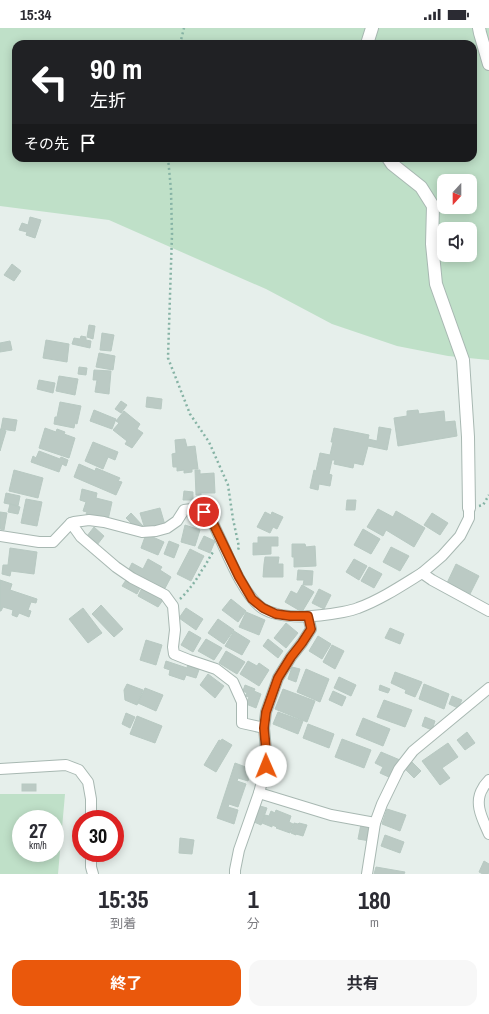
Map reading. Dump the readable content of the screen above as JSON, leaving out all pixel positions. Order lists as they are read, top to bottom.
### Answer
{
  "north": "bottom",
  "page": {
    "status": "15:34",
    "turn": ["90 m", "左折"],
    "then": "その先",
    "speed": "27 km/h",
    "limit": "30",
    "eta": [
      "15:35",
      "到着",
      "1",
      "分",
      "180",
      "m"
    ],
    "buttons": ["終了", "共有"]
  }
}
